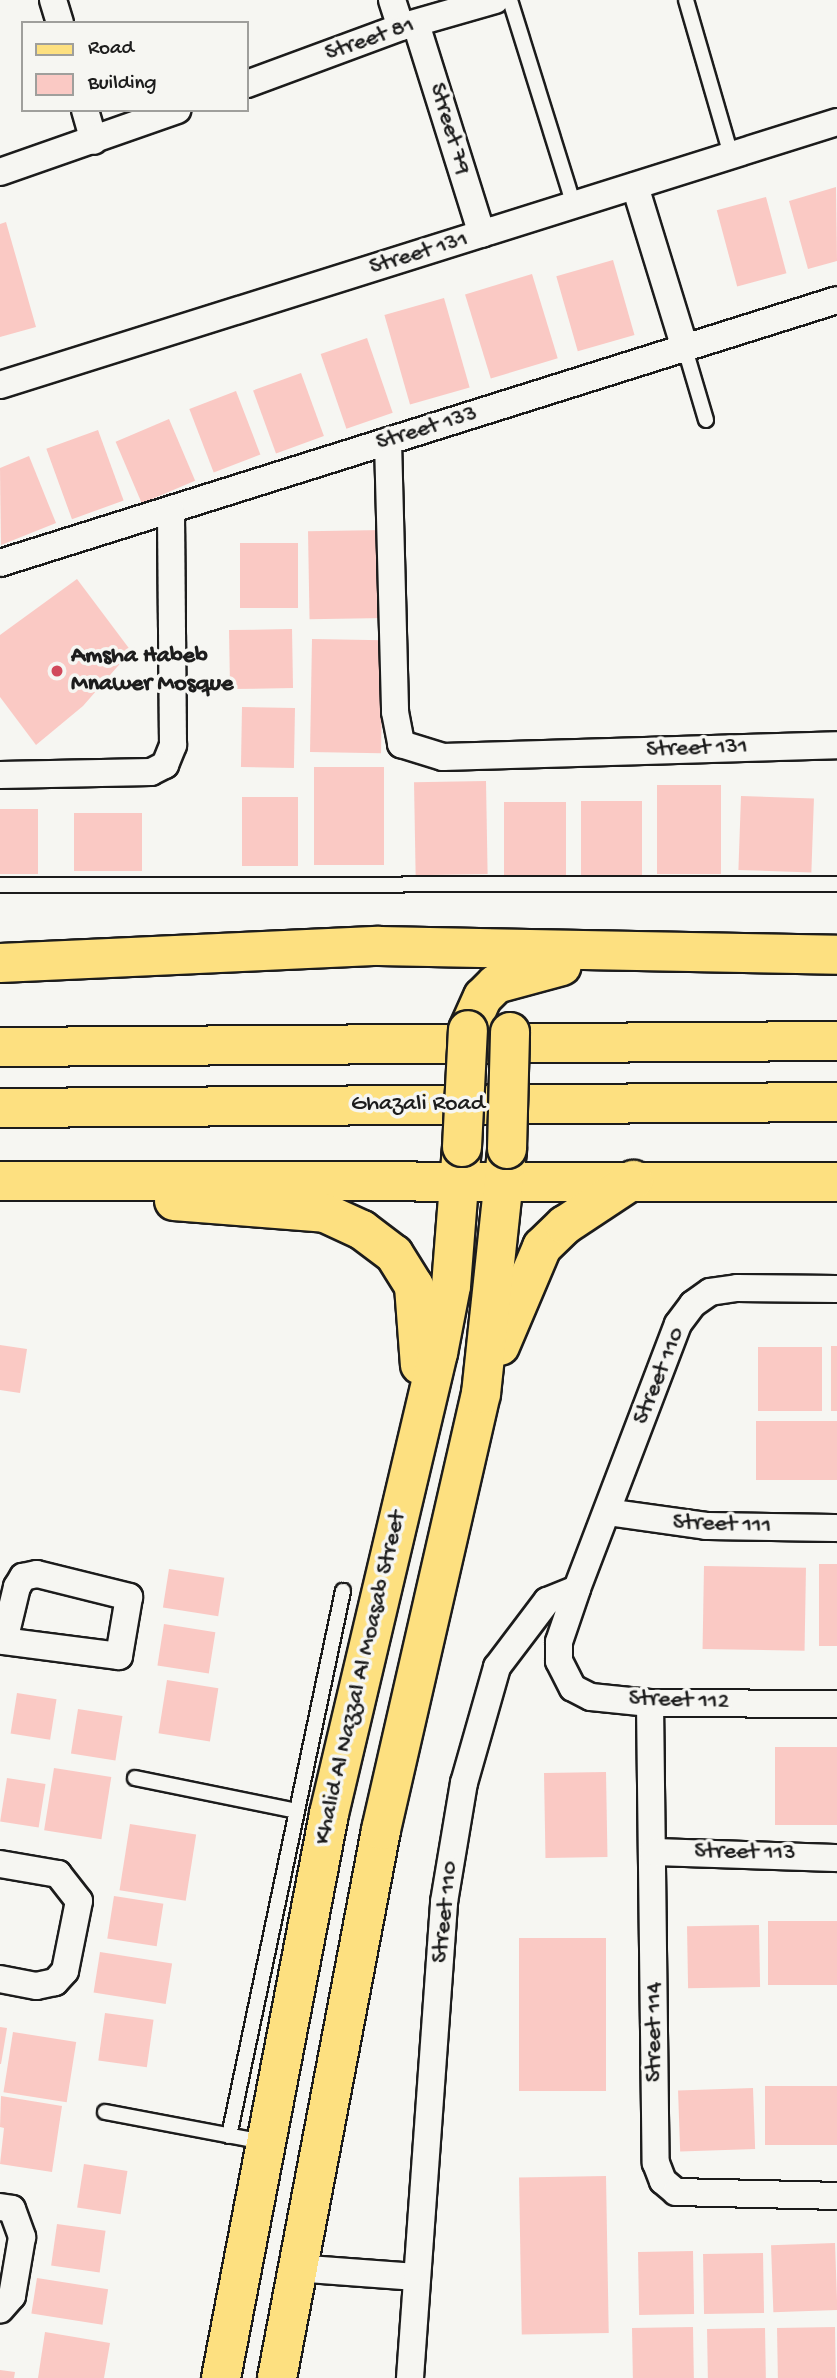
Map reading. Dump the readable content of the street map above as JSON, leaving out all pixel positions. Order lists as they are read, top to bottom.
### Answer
{
  "streets": {
    "main road": ["Ghazali Road", "Khalid Al Nazzal Al Moasab Street"],
    "street": [
      "Street 81",
      "Street 79",
      "Street 131",
      "Street 133",
      "Street 110",
      "Street 111",
      "Street 112",
      "Street 113",
      "Street 114"
    ]
  },
  "crossings": [
    ["Street 81", "Street 79"],
    ["Street 79", "Street 131"],
    ["Street 131", "Street 133"],
    ["Street 110", "Street 111"],
    ["Street 110", "Street 112"],
    ["Street 112", "Street 114"],
    ["Street 113", "Street 114"]
  ],
  "places": ["Amsha Habeb Mnawer Mosque"],
  "legend": ["Road", "Building"]
}
